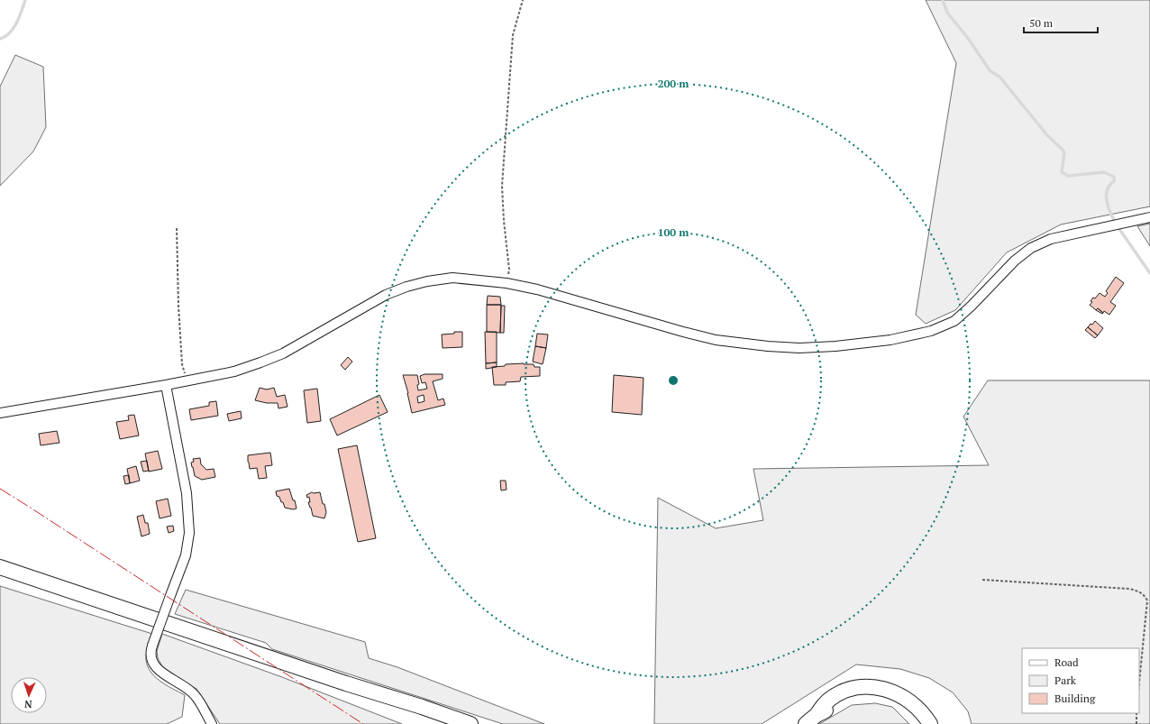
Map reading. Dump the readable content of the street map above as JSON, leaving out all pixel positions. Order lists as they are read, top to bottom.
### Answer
{
  "legend": ["Road", "Park", "Building"],
  "scale_bar": "50 m",
  "north": "bottom",
  "rings": ["200 m", "100 m"]
}
